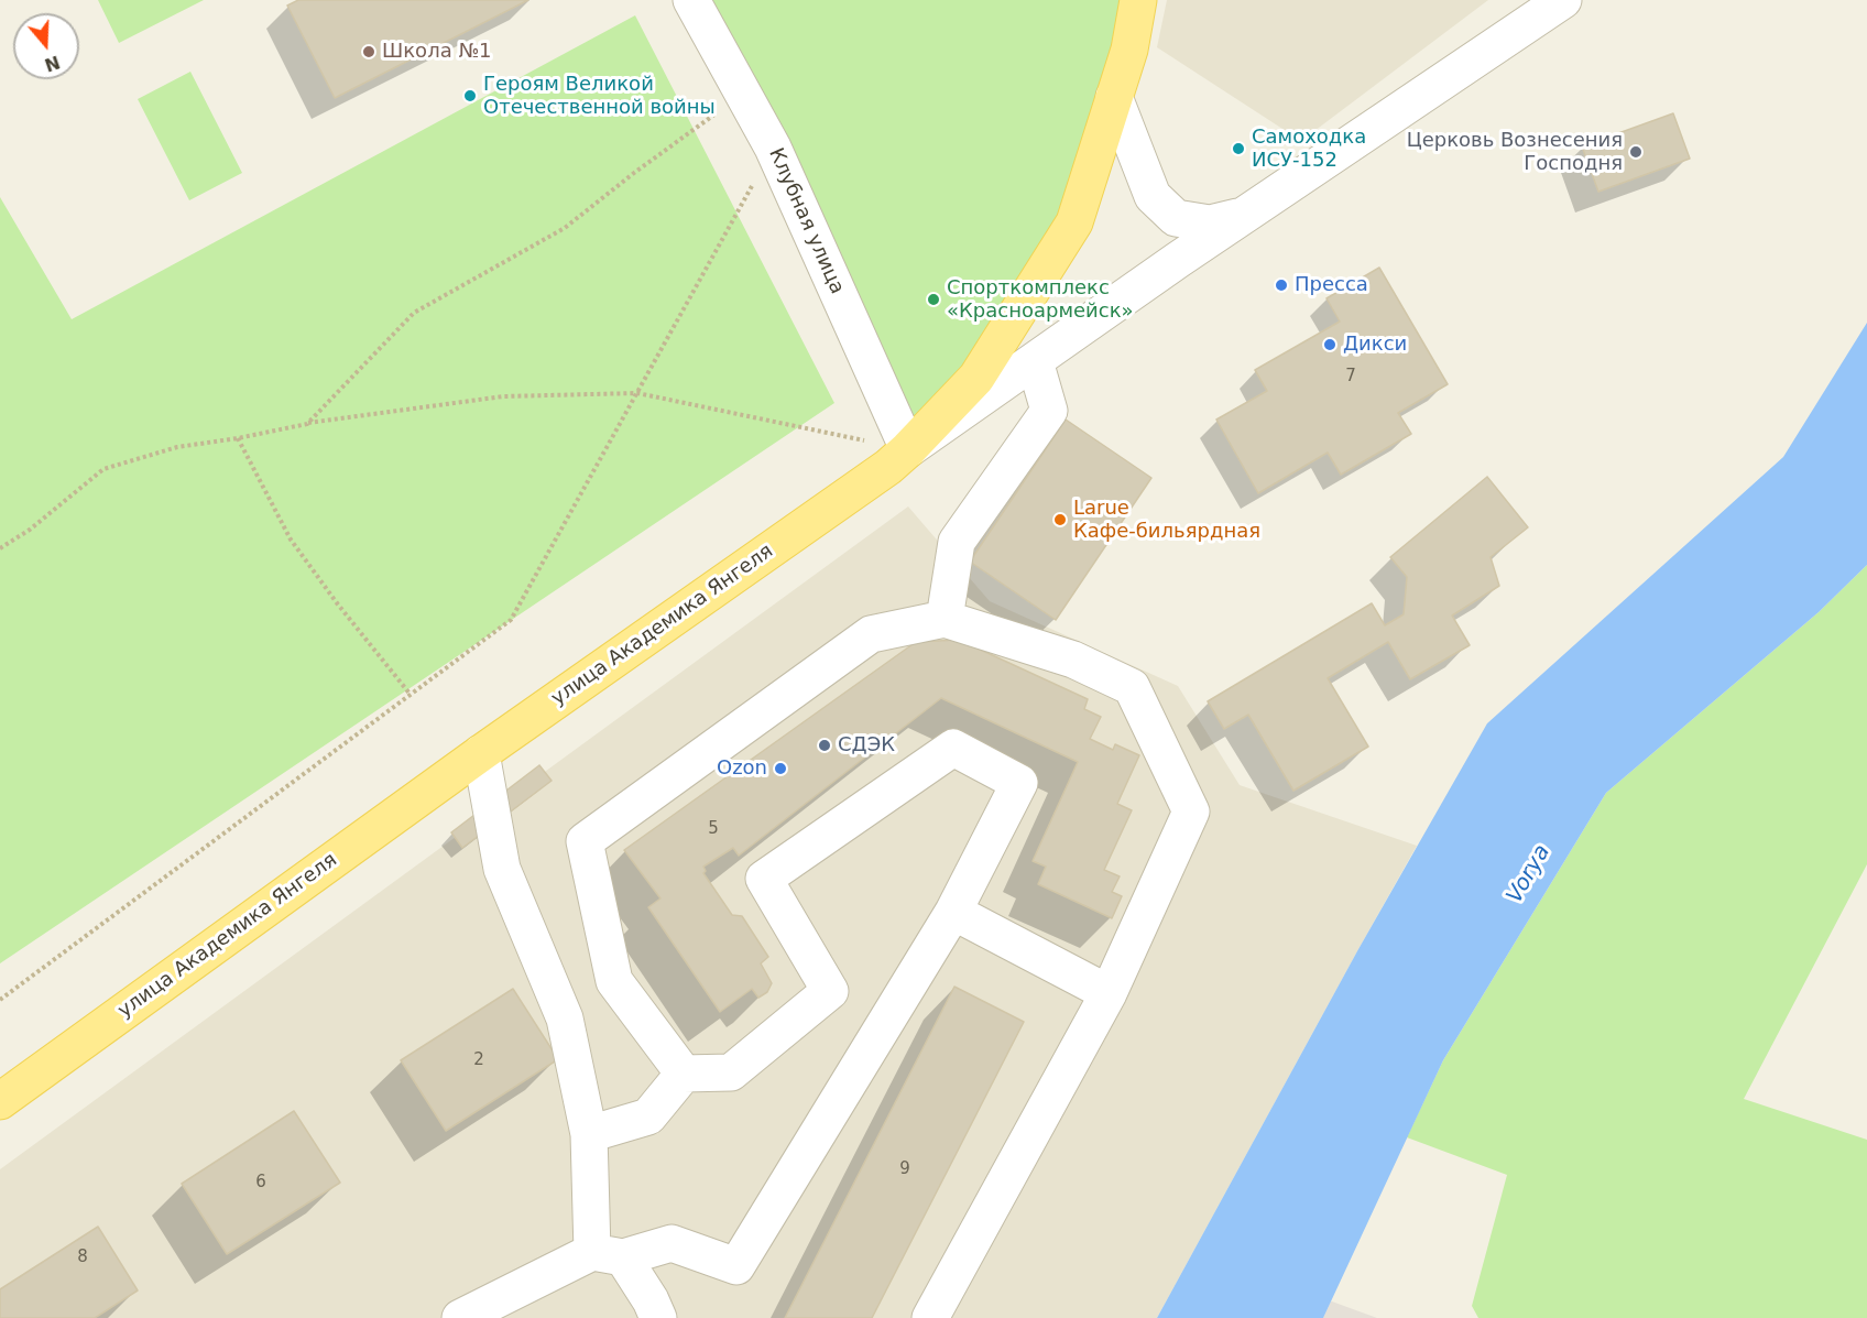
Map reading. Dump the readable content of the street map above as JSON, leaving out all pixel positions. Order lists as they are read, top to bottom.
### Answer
{
  "streets": {
    "main road": ["улица Академика Янгеля"],
    "street": ["Клубная улица"]
  },
  "crossings": [
    ["Клубная улица", "улица Академика Янгеля"]
  ],
  "water": ["Vorya"],
  "places": [
    "Школа №1",
    "Героям Великой Отечественной войны",
    "Самоходка ИСУ-152",
    "Церковь Вознесения Господня",
    "Пресса",
    "Спорткомплекс «Красноармейск»",
    "Дикси",
    "Larue Кафе-бильярдная",
    "СДЭК",
    "Ozon"
  ],
  "house_numbers": [
    "7",
    "5",
    "2",
    "9",
    "6",
    "8"
  ],
  "north": "bottom"
}
